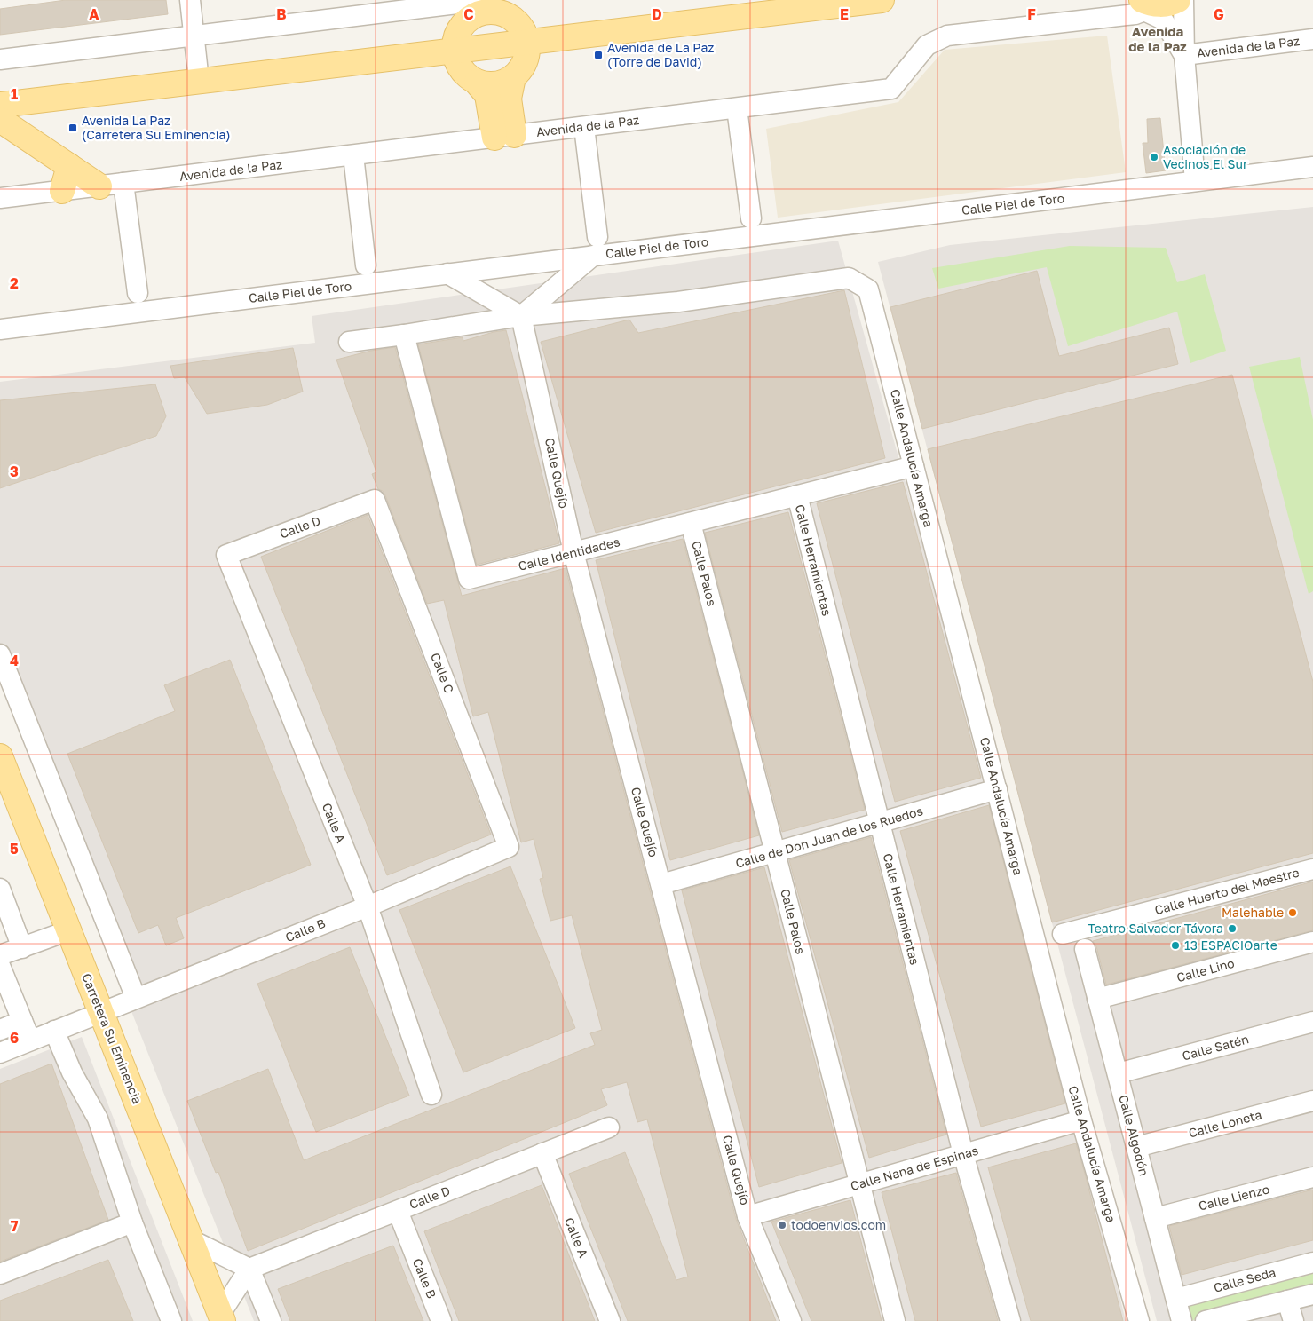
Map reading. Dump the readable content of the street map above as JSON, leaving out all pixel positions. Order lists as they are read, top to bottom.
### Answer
{
  "streets": {
    "main road": ["Carretera Su Eminencia"],
    "street": [
      "Avenida de la Paz",
      "Calle Piel de Toro",
      "Calle Andalucía Amarga",
      "Calle Quejío",
      "Calle D",
      "Calle Identidades",
      "Calle Herramientas",
      "Calle Palos",
      "Calle C",
      "Calle A",
      "Calle de Don Juan de los Ruedos",
      "Calle Huerto del Maestre",
      "Calle B",
      "Calle Lino",
      "Calle Satén",
      "Calle Loneta",
      "Calle Algodón",
      "Calle Nana de Espinas",
      "Calle Lienzo",
      "Calle Seda"
    ]
  },
  "crossings": [
    ["Calle Andalucía Amarga", "Calle Quejío"],
    ["Calle Andalucía Amarga", "Calle Identidades"],
    ["Calle Andalucía Amarga", "Calle de Don Juan de los Ruedos"],
    ["Calle Andalucía Amarga", "Calle Nana de Espinas"],
    ["Calle Quejío", "Calle Identidades"],
    ["Calle Quejío", "Calle de Don Juan de los Ruedos"],
    ["Calle Quejío", "Calle Nana de Espinas"],
    ["Calle D", "Calle C"],
    ["Calle D", "Calle A"],
    ["Calle D", "Calle B"],
    ["Calle Identidades", "Calle Herramientas"],
    ["Calle Identidades", "Calle Palos"],
    ["Calle Herramientas", "Calle de Don Juan de los Ruedos"],
    ["Calle Herramientas", "Calle Nana de Espinas"],
    ["Calle Palos", "Calle de Don Juan de los Ruedos"],
    ["Calle Palos", "Calle Nana de Espinas"],
    ["Calle C", "Calle B"],
    ["Calle A", "Calle B"],
    ["Calle B", "Carretera Su Eminencia"],
    ["Calle Lino", "Calle Algodón"],
    ["Calle Satén", "Calle Algodón"],
    ["Calle Loneta", "Calle Algodón"],
    ["Calle Algodón", "Calle Lienzo"],
    ["Calle Algodón", "Calle Seda"]
  ],
  "districts": ["Avenida de la Paz"],
  "places": {
    "transit": ["Avenida de La Paz (Torre de David)", "Avenida La Paz (Carretera Su Eminencia)"],
    "other": [
      "Asociación de Vecinos El Sur",
      "Malehable",
      "Teatro Salvador Távora",
      "13 ESPACIOarte",
      "todoenvios.com"
    ]
  },
  "grid": {
    "columns": [
      "A",
      "B",
      "C",
      "D",
      "E",
      "F",
      "G"
    ],
    "rows": [
      "1",
      "2",
      "3",
      "4",
      "5",
      "6",
      "7"
    ]
  }
}
